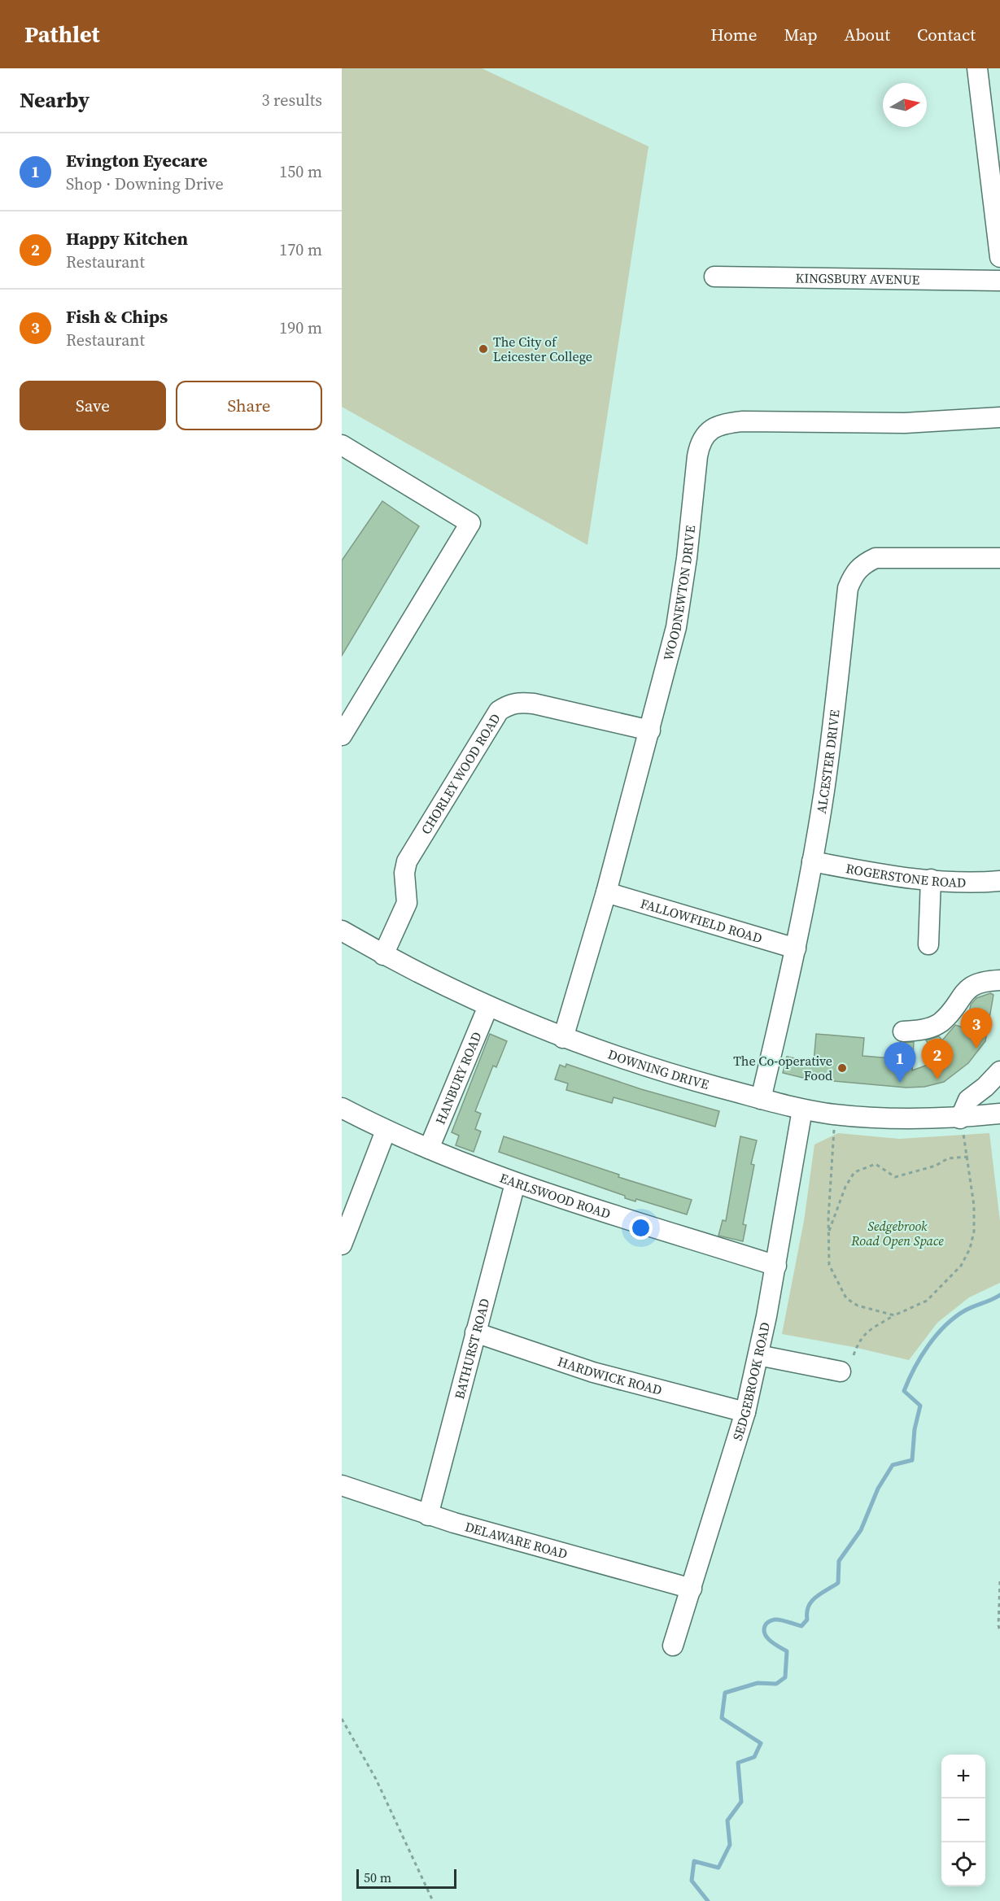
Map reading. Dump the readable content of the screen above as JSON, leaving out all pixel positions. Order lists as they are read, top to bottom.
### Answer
{
  "streets": {
    "street": [
      "KINGSBURY AVENUE",
      "WOODNEWTON DRIVE",
      "ALCESTER DRIVE",
      "CHORLEY WOOD ROAD",
      "ROGERSTONE ROAD",
      "FALLOWFIELD ROAD",
      "DOWNING DRIVE",
      "HANBURY ROAD",
      "EARLSWOOD ROAD",
      "BATHURST ROAD",
      "HARDWICK ROAD",
      "SEDGEBROOK ROAD",
      "DELAWARE ROAD"
    ]
  },
  "crossings": [
    ["WOODNEWTON DRIVE", "CHORLEY WOOD ROAD"],
    ["WOODNEWTON DRIVE", "FALLOWFIELD ROAD"],
    ["WOODNEWTON DRIVE", "DOWNING DRIVE"],
    ["ALCESTER DRIVE", "ROGERSTONE ROAD"],
    ["ALCESTER DRIVE", "FALLOWFIELD ROAD"],
    ["ALCESTER DRIVE", "DOWNING DRIVE"],
    ["CHORLEY WOOD ROAD", "DOWNING DRIVE"],
    ["DOWNING DRIVE", "HANBURY ROAD"],
    ["DOWNING DRIVE", "SEDGEBROOK ROAD"],
    ["HANBURY ROAD", "EARLSWOOD ROAD"],
    ["EARLSWOOD ROAD", "BATHURST ROAD"],
    ["EARLSWOOD ROAD", "SEDGEBROOK ROAD"],
    ["BATHURST ROAD", "HARDWICK ROAD"],
    ["BATHURST ROAD", "DELAWARE ROAD"],
    ["HARDWICK ROAD", "SEDGEBROOK ROAD"],
    ["SEDGEBROOK ROAD", "DELAWARE ROAD"]
  ],
  "parks": ["Sedgebrook Road Open Space"],
  "places": ["The City of Leicester College", "The Co-operative Food"],
  "scale_bar": "50 m",
  "north": "right",
  "page": {
    "header": "Pathlet",
    "nav": [
      "Home",
      "Map",
      "About",
      "Contact"
    ],
    "heading": ["Nearby", "3 results"],
    "list": [
      {
        "mark": "1",
        "name": "Evington Eyecare",
        "note": "Shop · Downing Drive",
        "value": "150 m"
      },
      {
        "mark": "2",
        "name": "Happy Kitchen",
        "note": "Restaurant",
        "value": "170 m"
      },
      {
        "mark": "3",
        "name": "Fish & Chips",
        "note": "Restaurant",
        "value": "190 m"
      }
    ],
    "buttons": ["Save", "Share"],
    "pins": ["3", "2", "1"],
    "map_buttons": ["+", "−"],
    "scale": "50 m"
  }
}
